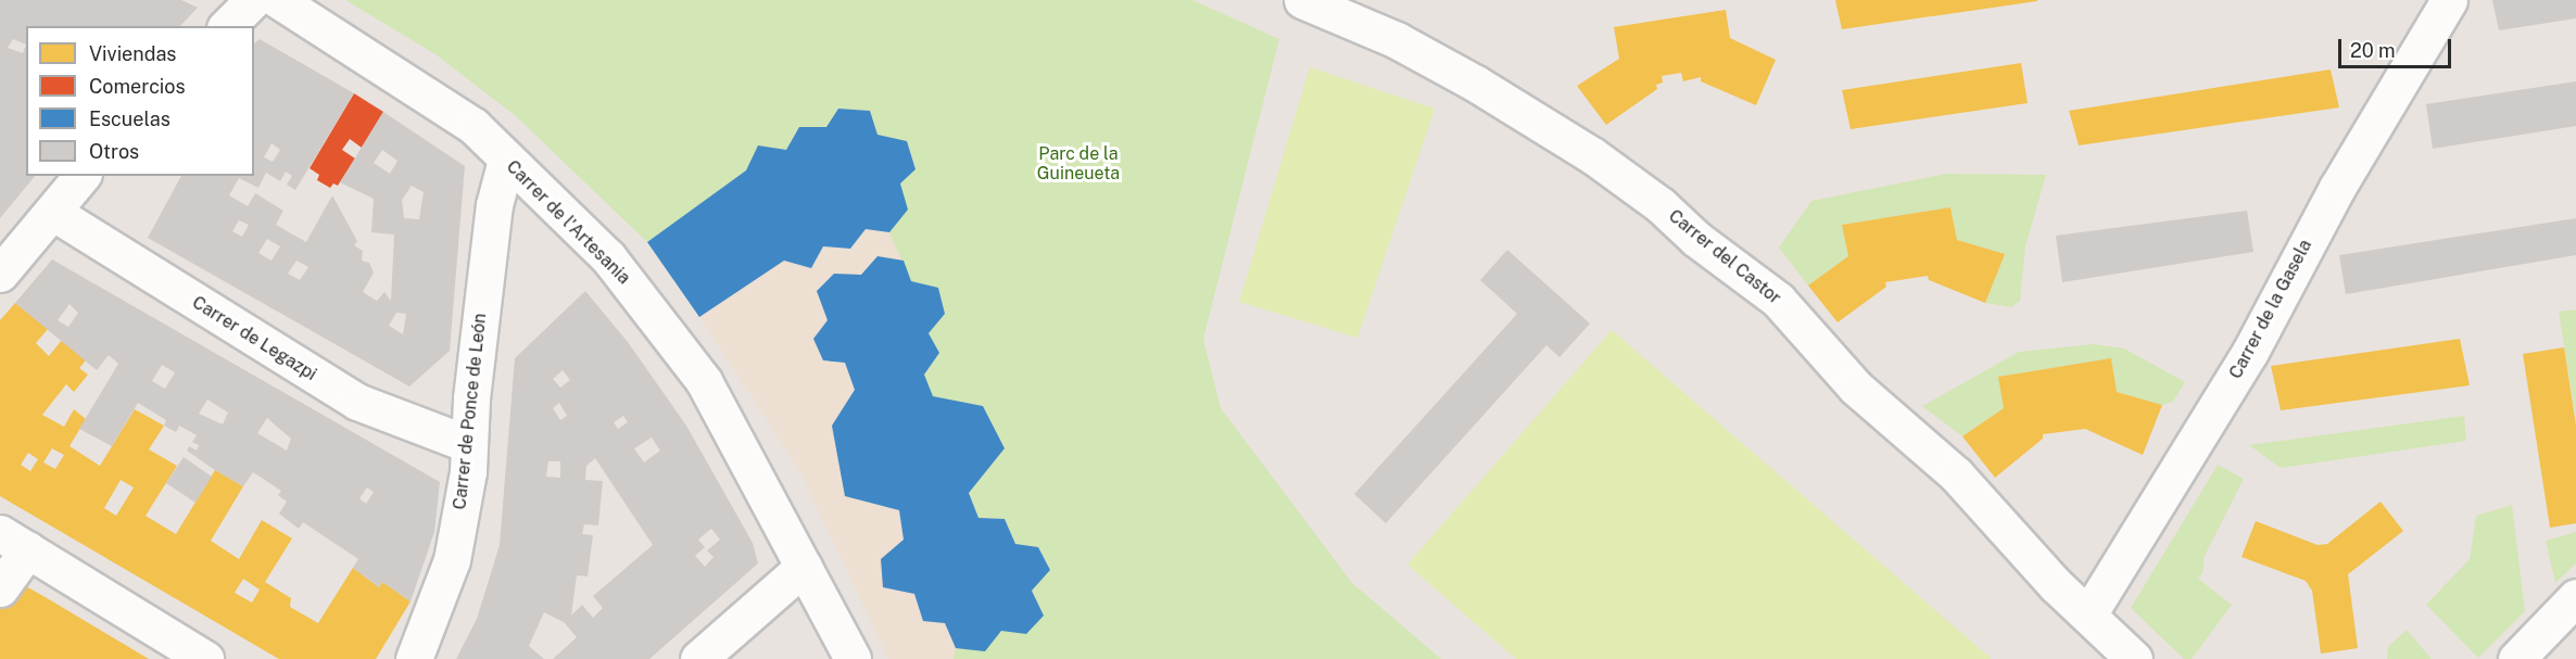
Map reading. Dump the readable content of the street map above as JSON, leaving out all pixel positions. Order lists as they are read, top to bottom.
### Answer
{
  "streets": {
    "street": [
      "Carrer de l'Artesania",
      "Carrer del Castor",
      "Carrer de la Gasela",
      "Carrer de Legazpi",
      "Carrer de Ponce de León"
    ]
  },
  "crossings": [
    ["Carrer de l'Artesania", "Carrer de Ponce de León"],
    ["Carrer del Castor", "Carrer de la Gasela"],
    ["Carrer de Legazpi", "Carrer de Ponce de León"]
  ],
  "parks": ["Parc de la Guineueta"],
  "legend": [
    "Viviendas",
    "Comercios",
    "Escuelas",
    "Otros"
  ],
  "scale_bar": "20 m"
}
